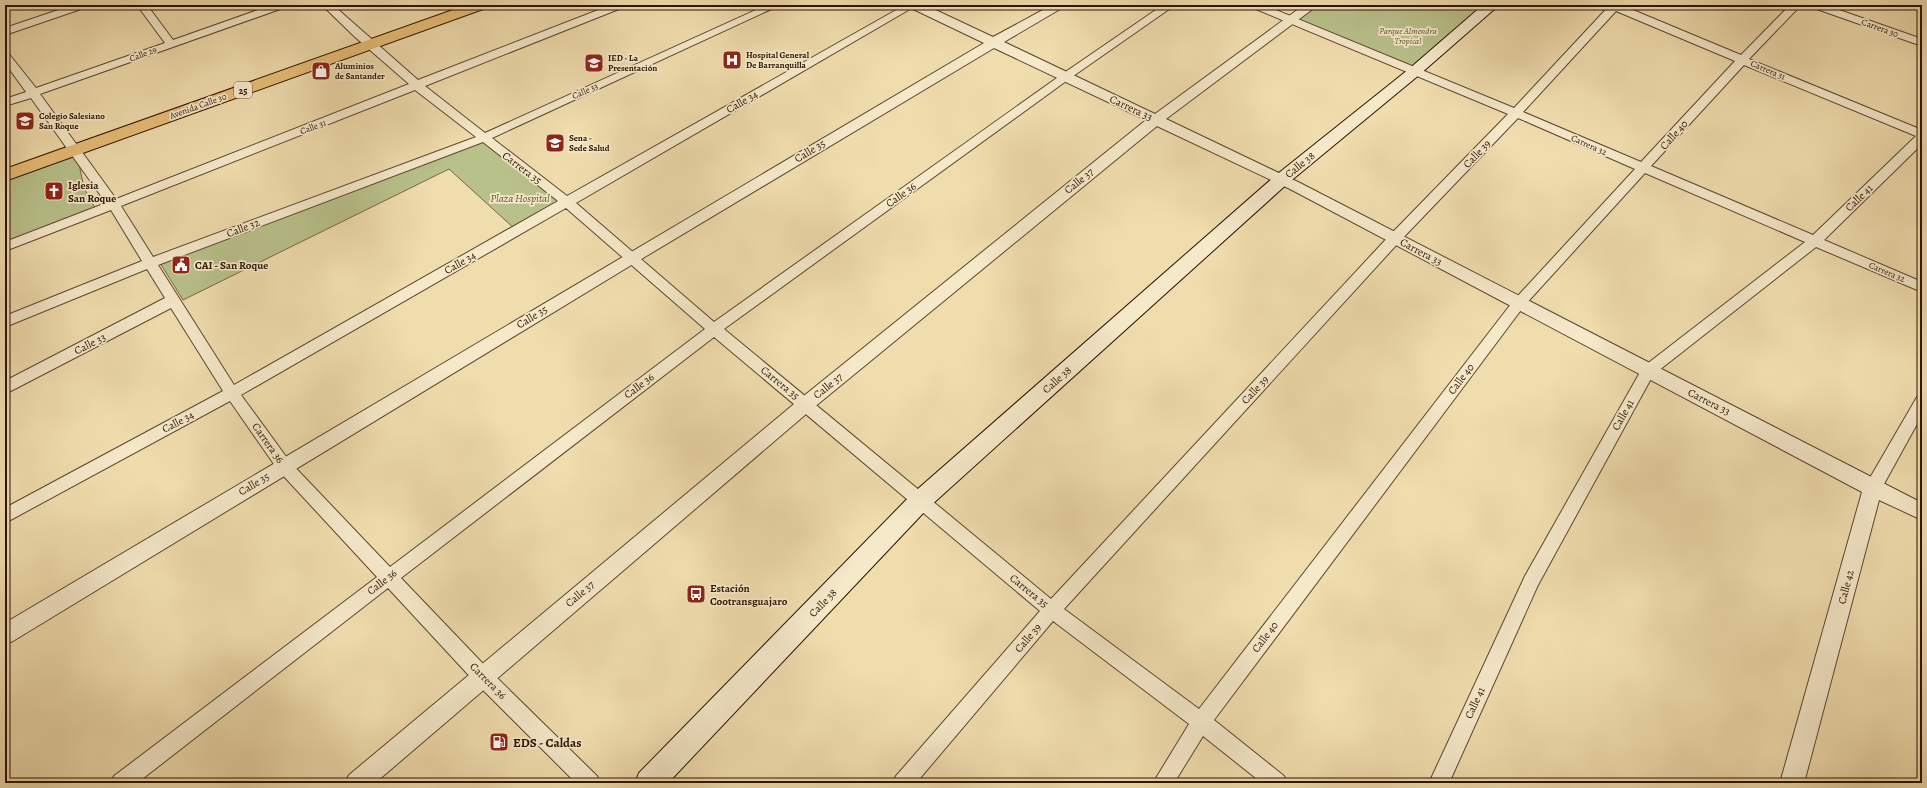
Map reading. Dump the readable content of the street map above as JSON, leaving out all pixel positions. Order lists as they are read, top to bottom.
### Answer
{
  "streets": {
    "highway": ["25", "Avenida Calle 30"],
    "main road": ["Calle 38"],
    "street": [
      "Carrera 30",
      "Calle 29",
      "Carrera 31",
      "Calle 33",
      "Calle 34",
      "Carrera 33",
      "Calle 31",
      "Calle 40",
      "Carrera 32",
      "Calle 35",
      "Calle 39",
      "Carrera 35",
      "Calle 37",
      "Calle 36",
      "Calle 41",
      "Calle 32",
      "Carrera 36",
      "Calle 42"
    ]
  },
  "crossings": [
    ["Calle 29", "Carrera 36"],
    ["Carrera 31", "Calle 40"],
    ["Carrera 31", "Calle 39"],
    ["Carrera 31", "Calle 41"],
    ["Calle 33", "Carrera 35"],
    ["Calle 33", "Calle 32"],
    ["Calle 33", "Carrera 36"],
    ["Calle 34", "Carrera 33"],
    ["Calle 34", "Carrera 35"],
    ["Calle 34", "Carrera 36"],
    ["Avenida Calle 30", "Carrera 35"],
    ["Avenida Calle 30", "Carrera 36"],
    ["Carrera 33", "Calle 40"],
    ["Carrera 33", "Calle 35"],
    ["Carrera 33", "Calle 39"],
    ["Carrera 33", "Calle 38"],
    ["Carrera 33", "Calle 37"],
    ["Carrera 33", "Calle 36"],
    ["Carrera 33", "Calle 41"],
    ["Carrera 33", "Calle 42"],
    ["Calle 31", "Carrera 35"],
    ["Calle 31", "Carrera 36"],
    ["Calle 40", "Carrera 32"],
    ["Calle 40", "Carrera 35"],
    ["Carrera 32", "Calle 39"],
    ["Carrera 32", "Calle 38"],
    ["Carrera 32", "Calle 37"],
    ["Carrera 32", "Calle 41"],
    ["Calle 35", "Carrera 35"],
    ["Calle 35", "Carrera 36"],
    ["Calle 39", "Carrera 35"],
    ["Calle 38", "Carrera 35"],
    ["Carrera 35", "Calle 37"],
    ["Carrera 35", "Calle 36"],
    ["Carrera 35", "Calle 32"],
    ["Calle 37", "Carrera 36"],
    ["Calle 36", "Carrera 36"],
    ["Calle 32", "Carrera 36"]
  ],
  "parks": ["Parque Almendra Tropical", "Plaza Hospital"],
  "places": {
    "hospital": ["Hospital General De Barranquilla"],
    "school or university": ["IED - La Presentación", "Colegio Salesiano San Roque", "Sena - Sede Salud"],
    "shop": ["Aluminios de Santander"],
    "church": ["Iglesia San Roque"],
    "public building": ["CAI - San Roque"],
    "bus stop": ["Estación Cootransguajaro"],
    "fuel station": ["EDS - Caldas"]
  }
}
